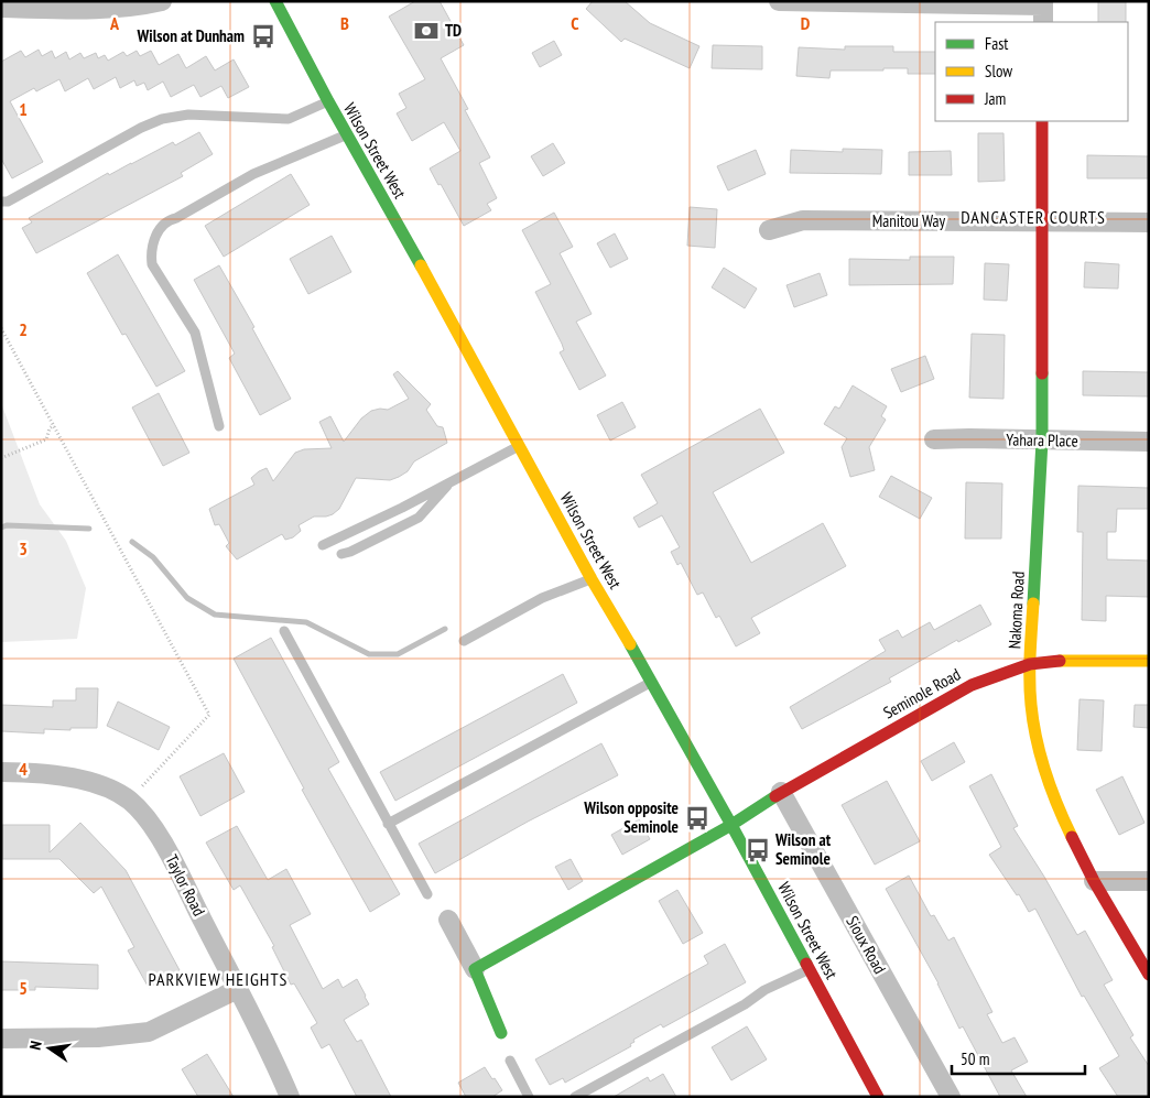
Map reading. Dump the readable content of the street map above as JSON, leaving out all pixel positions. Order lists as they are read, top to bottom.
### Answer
{
  "streets": {
    "street": [
      "Wilson Street West",
      "Manitou Way",
      "Yahara Place",
      "Nakoma Road",
      "Seminole Road",
      "Taylor Road",
      "Sioux Road"
    ]
  },
  "crossings": [
    ["Wilson Street West", "Seminole Road"],
    ["Manitou Way", "Nakoma Road"],
    ["Yahara Place", "Nakoma Road"],
    ["Nakoma Road", "Seminole Road"],
    ["Seminole Road", "Sioux Road"]
  ],
  "districts": ["DANCASTER COURTS", "PARKVIEW HEIGHTS"],
  "places": {
    "bank": ["TD"],
    "bus stop": ["Wilson at Dunham", "Wilson opposite Seminole", "Wilson at Seminole"]
  },
  "legend": ["Fast", "Slow", "Jam"],
  "scale_bar": "50 m",
  "north": "left",
  "grid": {
    "columns": [
      "A",
      "B",
      "C",
      "D"
    ],
    "rows": [
      "1",
      "2",
      "3",
      "4",
      "5"
    ]
  }
}
